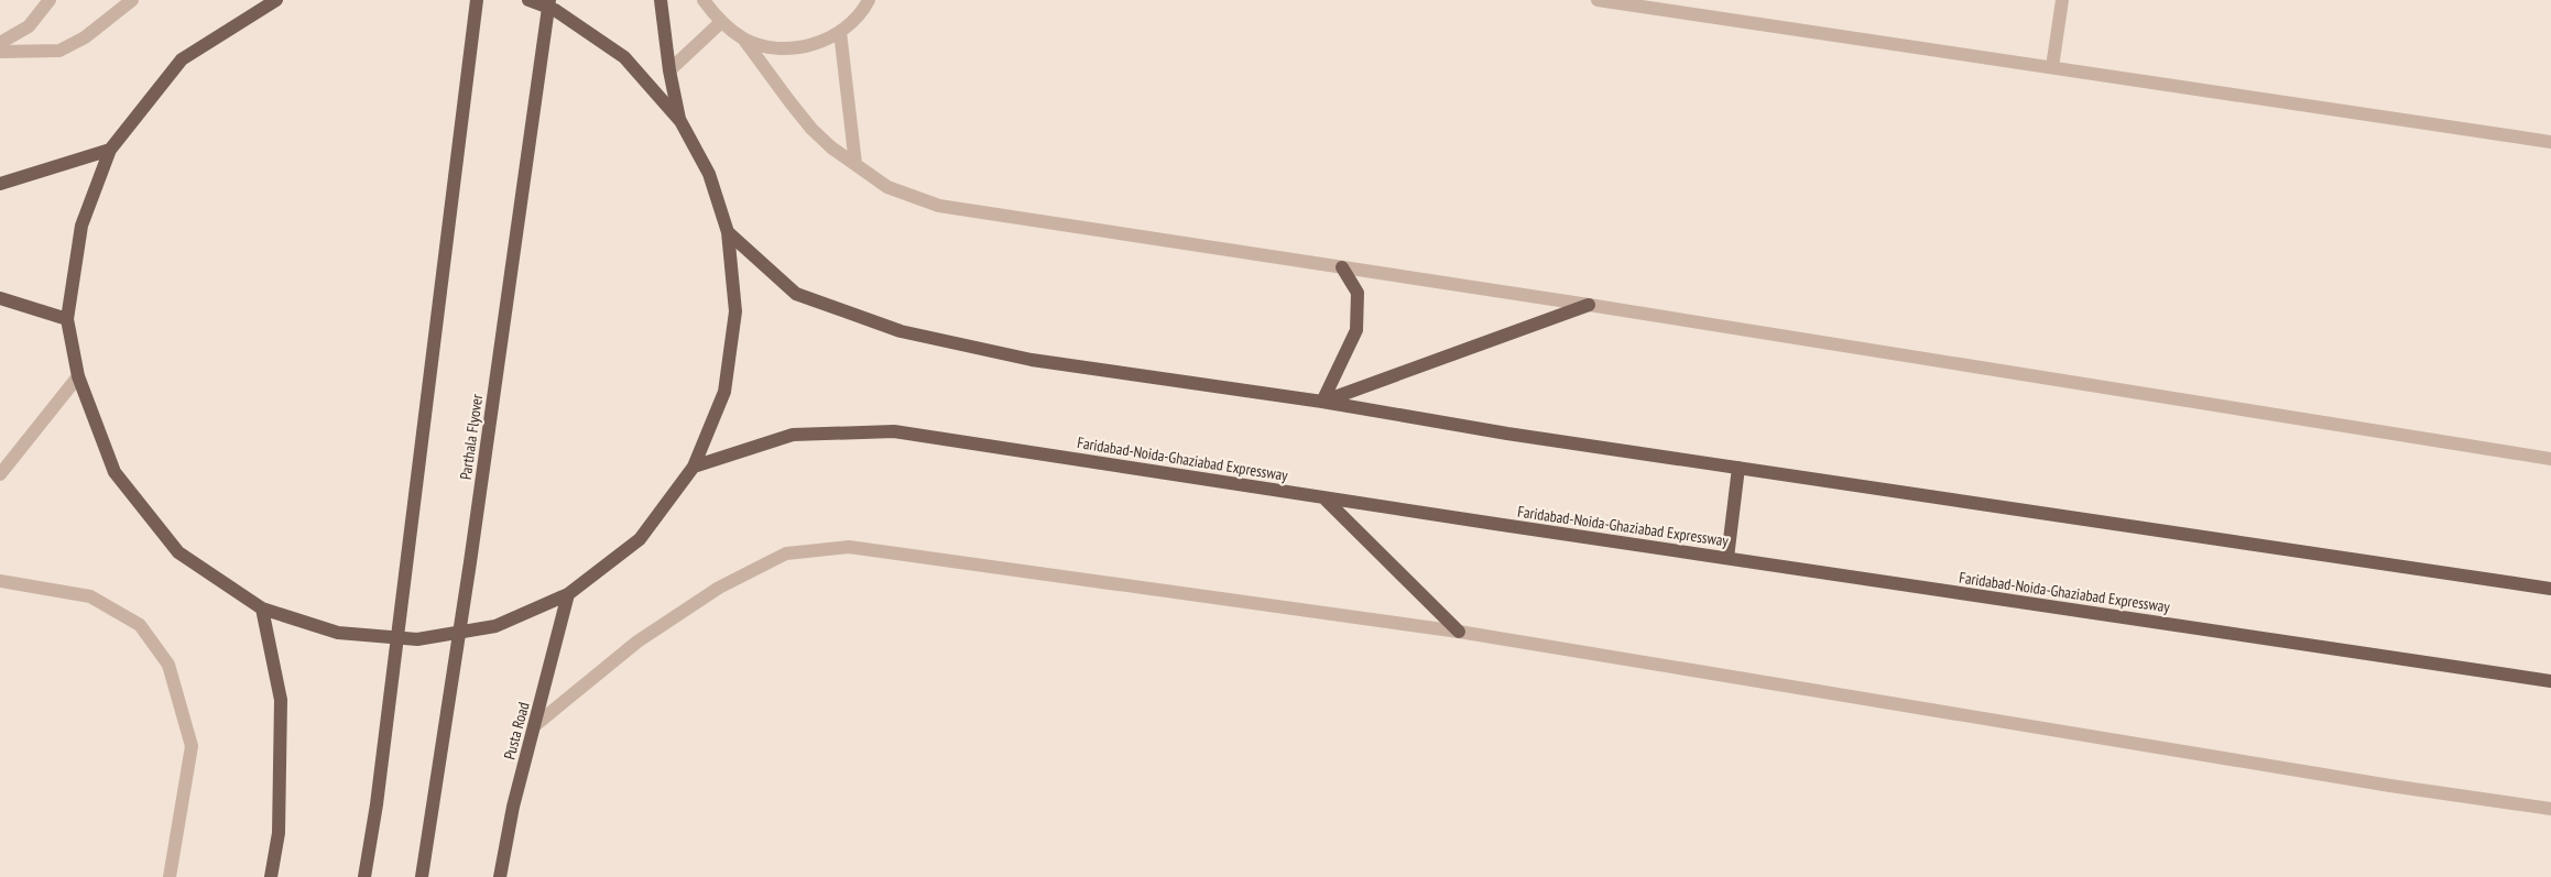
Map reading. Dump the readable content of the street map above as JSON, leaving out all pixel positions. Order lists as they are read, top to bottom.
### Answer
{
  "streets": {
    "main road": ["Parthala Flyover", "Faridabad-Noida-Ghaziabad Expressway", "Pusta Road"]
  }
}
